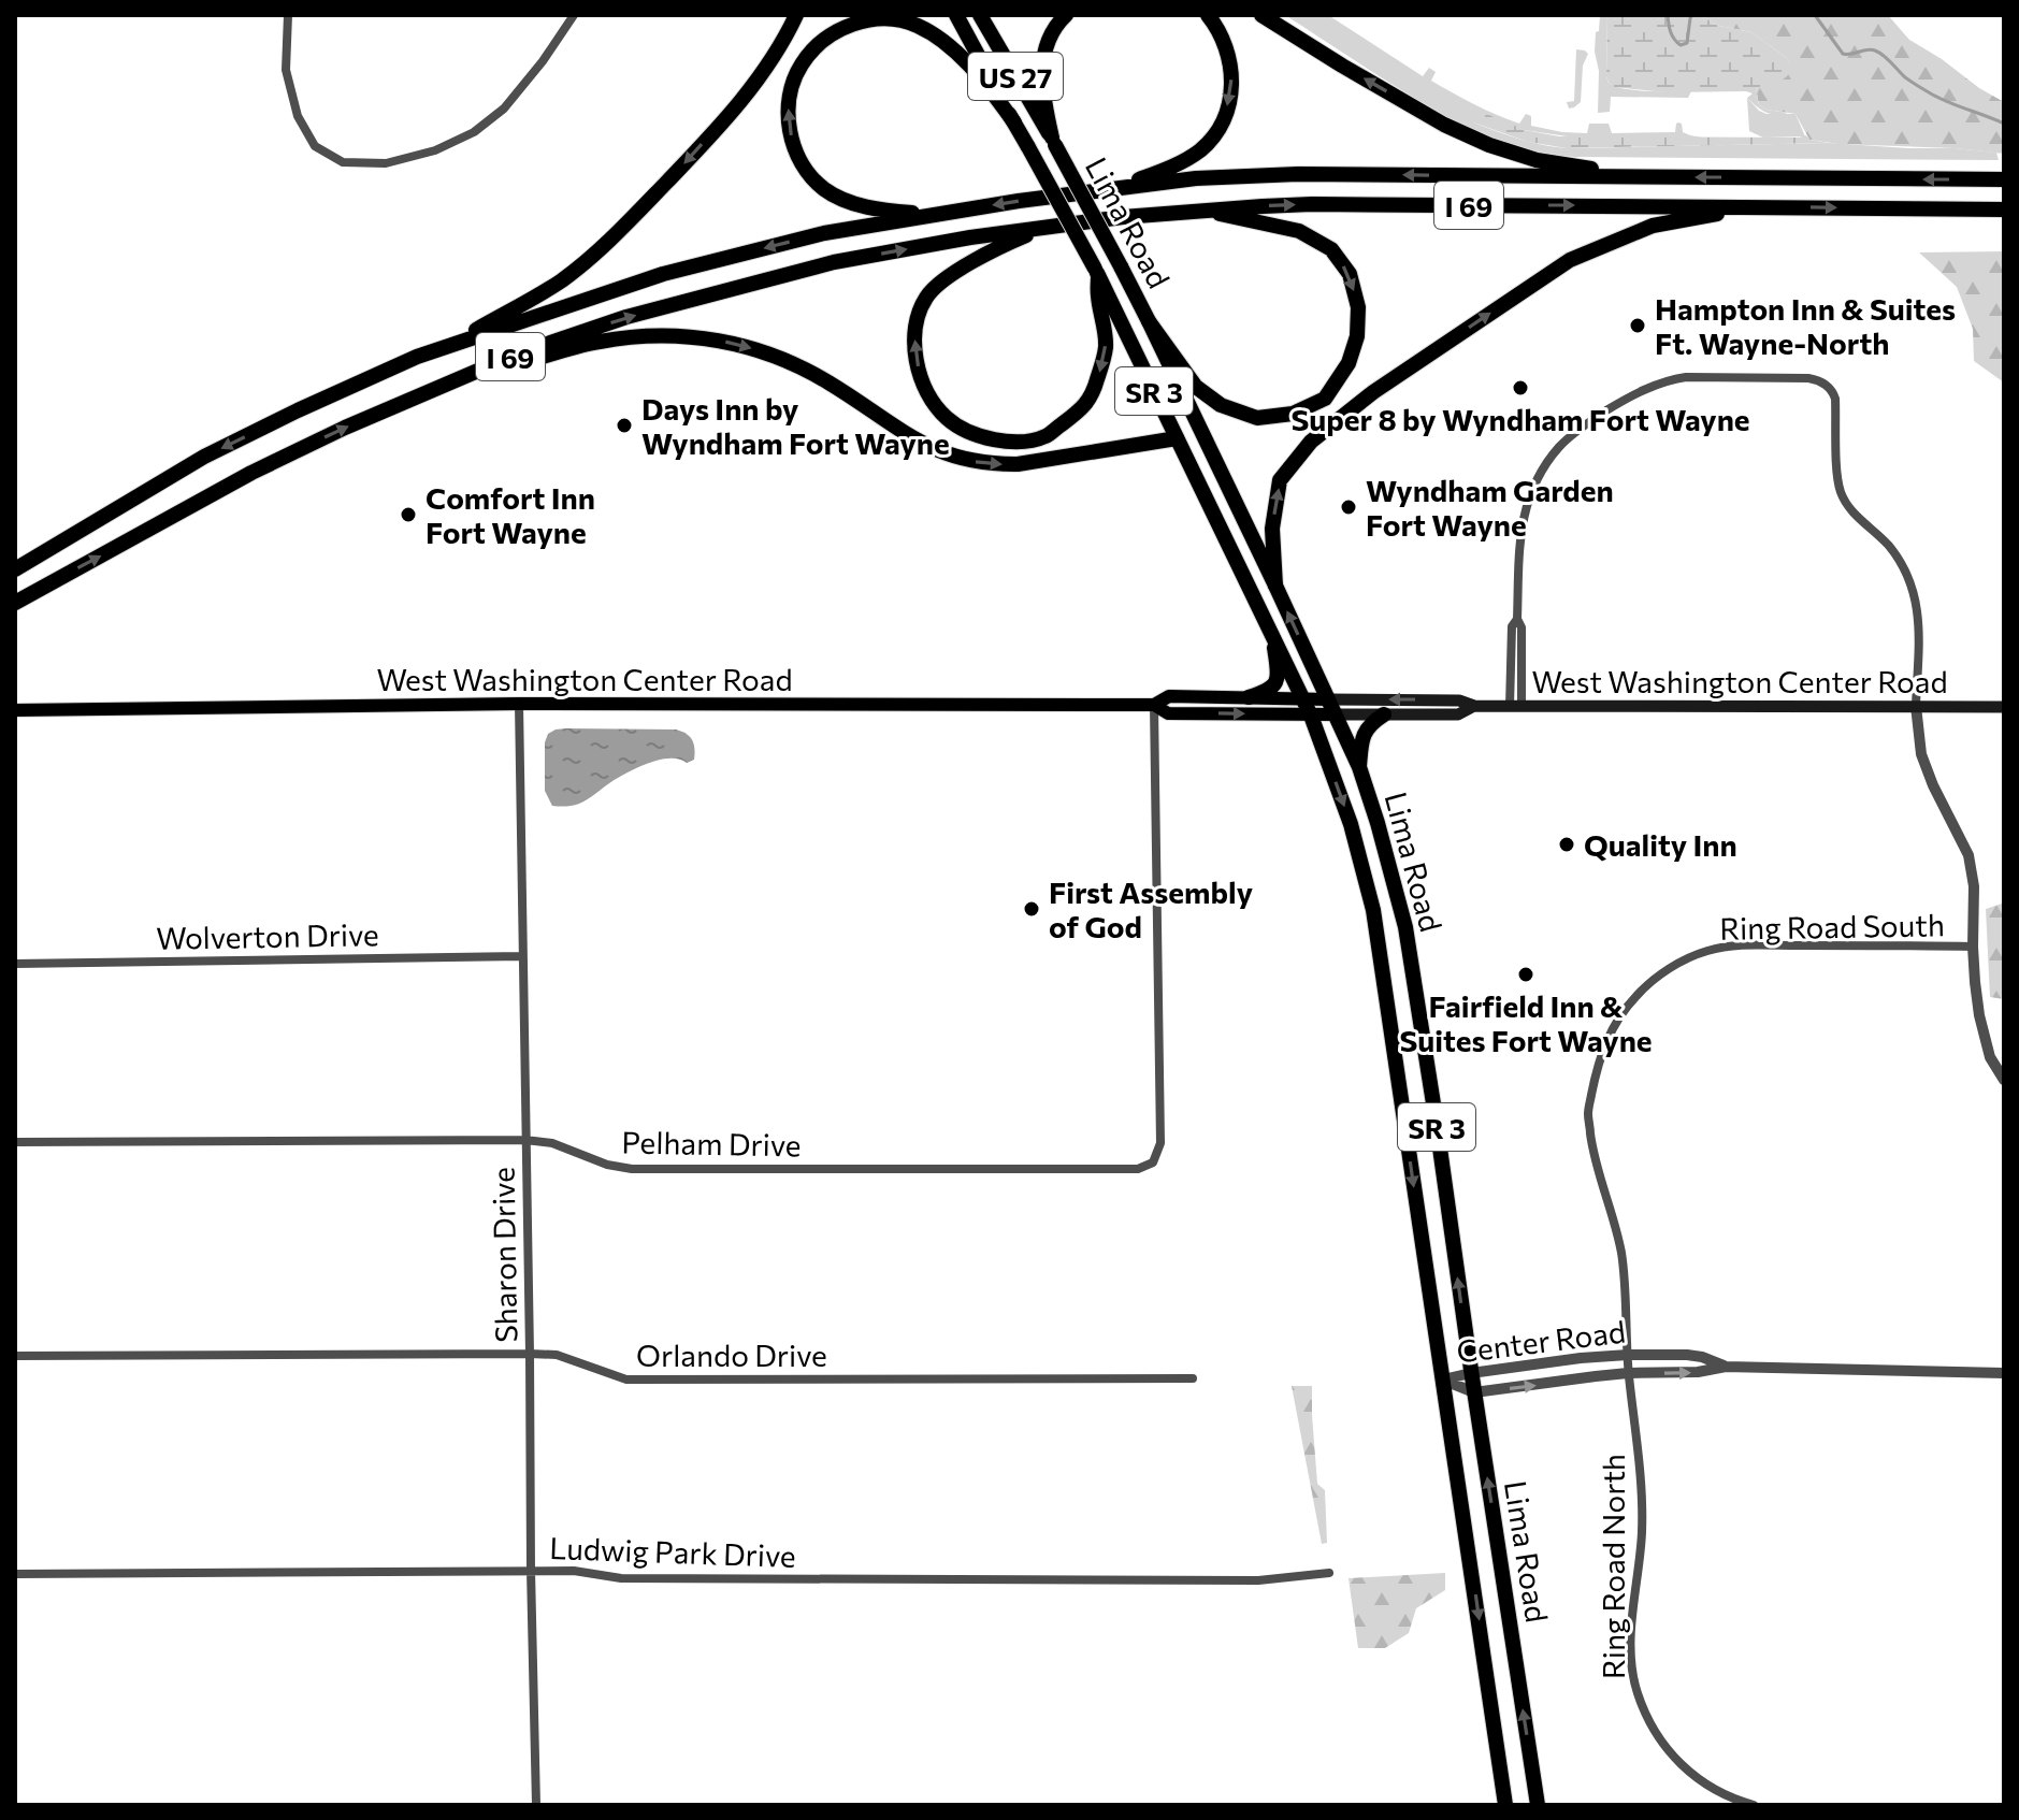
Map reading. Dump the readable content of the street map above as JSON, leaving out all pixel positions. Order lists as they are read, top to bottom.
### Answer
{
  "streets": {
    "highway": [
      "US 27",
      "I 69",
      "Lima Road",
      "SR 3"
    ],
    "main road": ["West Washington Center Road"],
    "street": [
      "Ring Road South",
      "Wolverton Drive",
      "Pelham Drive",
      "Sharon Drive",
      "Center Road",
      "Orlando Drive",
      "Ludwig Park Drive",
      "Ring Road North"
    ]
  },
  "crossings": [
    ["Lima Road", "West Washington Center Road"],
    ["Lima Road", "Center Road"],
    ["West Washington Center Road", "Pelham Drive"],
    ["West Washington Center Road", "Sharon Drive"],
    ["Ring Road South", "Center Road"],
    ["Ring Road South", "Ring Road North"],
    ["Wolverton Drive", "Sharon Drive"],
    ["Pelham Drive", "Sharon Drive"],
    ["Sharon Drive", "Orlando Drive"],
    ["Sharon Drive", "Ludwig Park Drive"],
    ["Center Road", "Ring Road North"]
  ],
  "places": [
    "Hampton Inn & Suites Ft. Wayne-North",
    "Super 8 by Wyndham Fort Wayne",
    "Days Inn by Wyndham Fort Wayne",
    "Wyndham Garden Fort Wayne",
    "Comfort Inn Fort Wayne",
    "Quality Inn",
    "First Assembly of God",
    "Fairfield Inn & Suites Fort Wayne"
  ]
}
